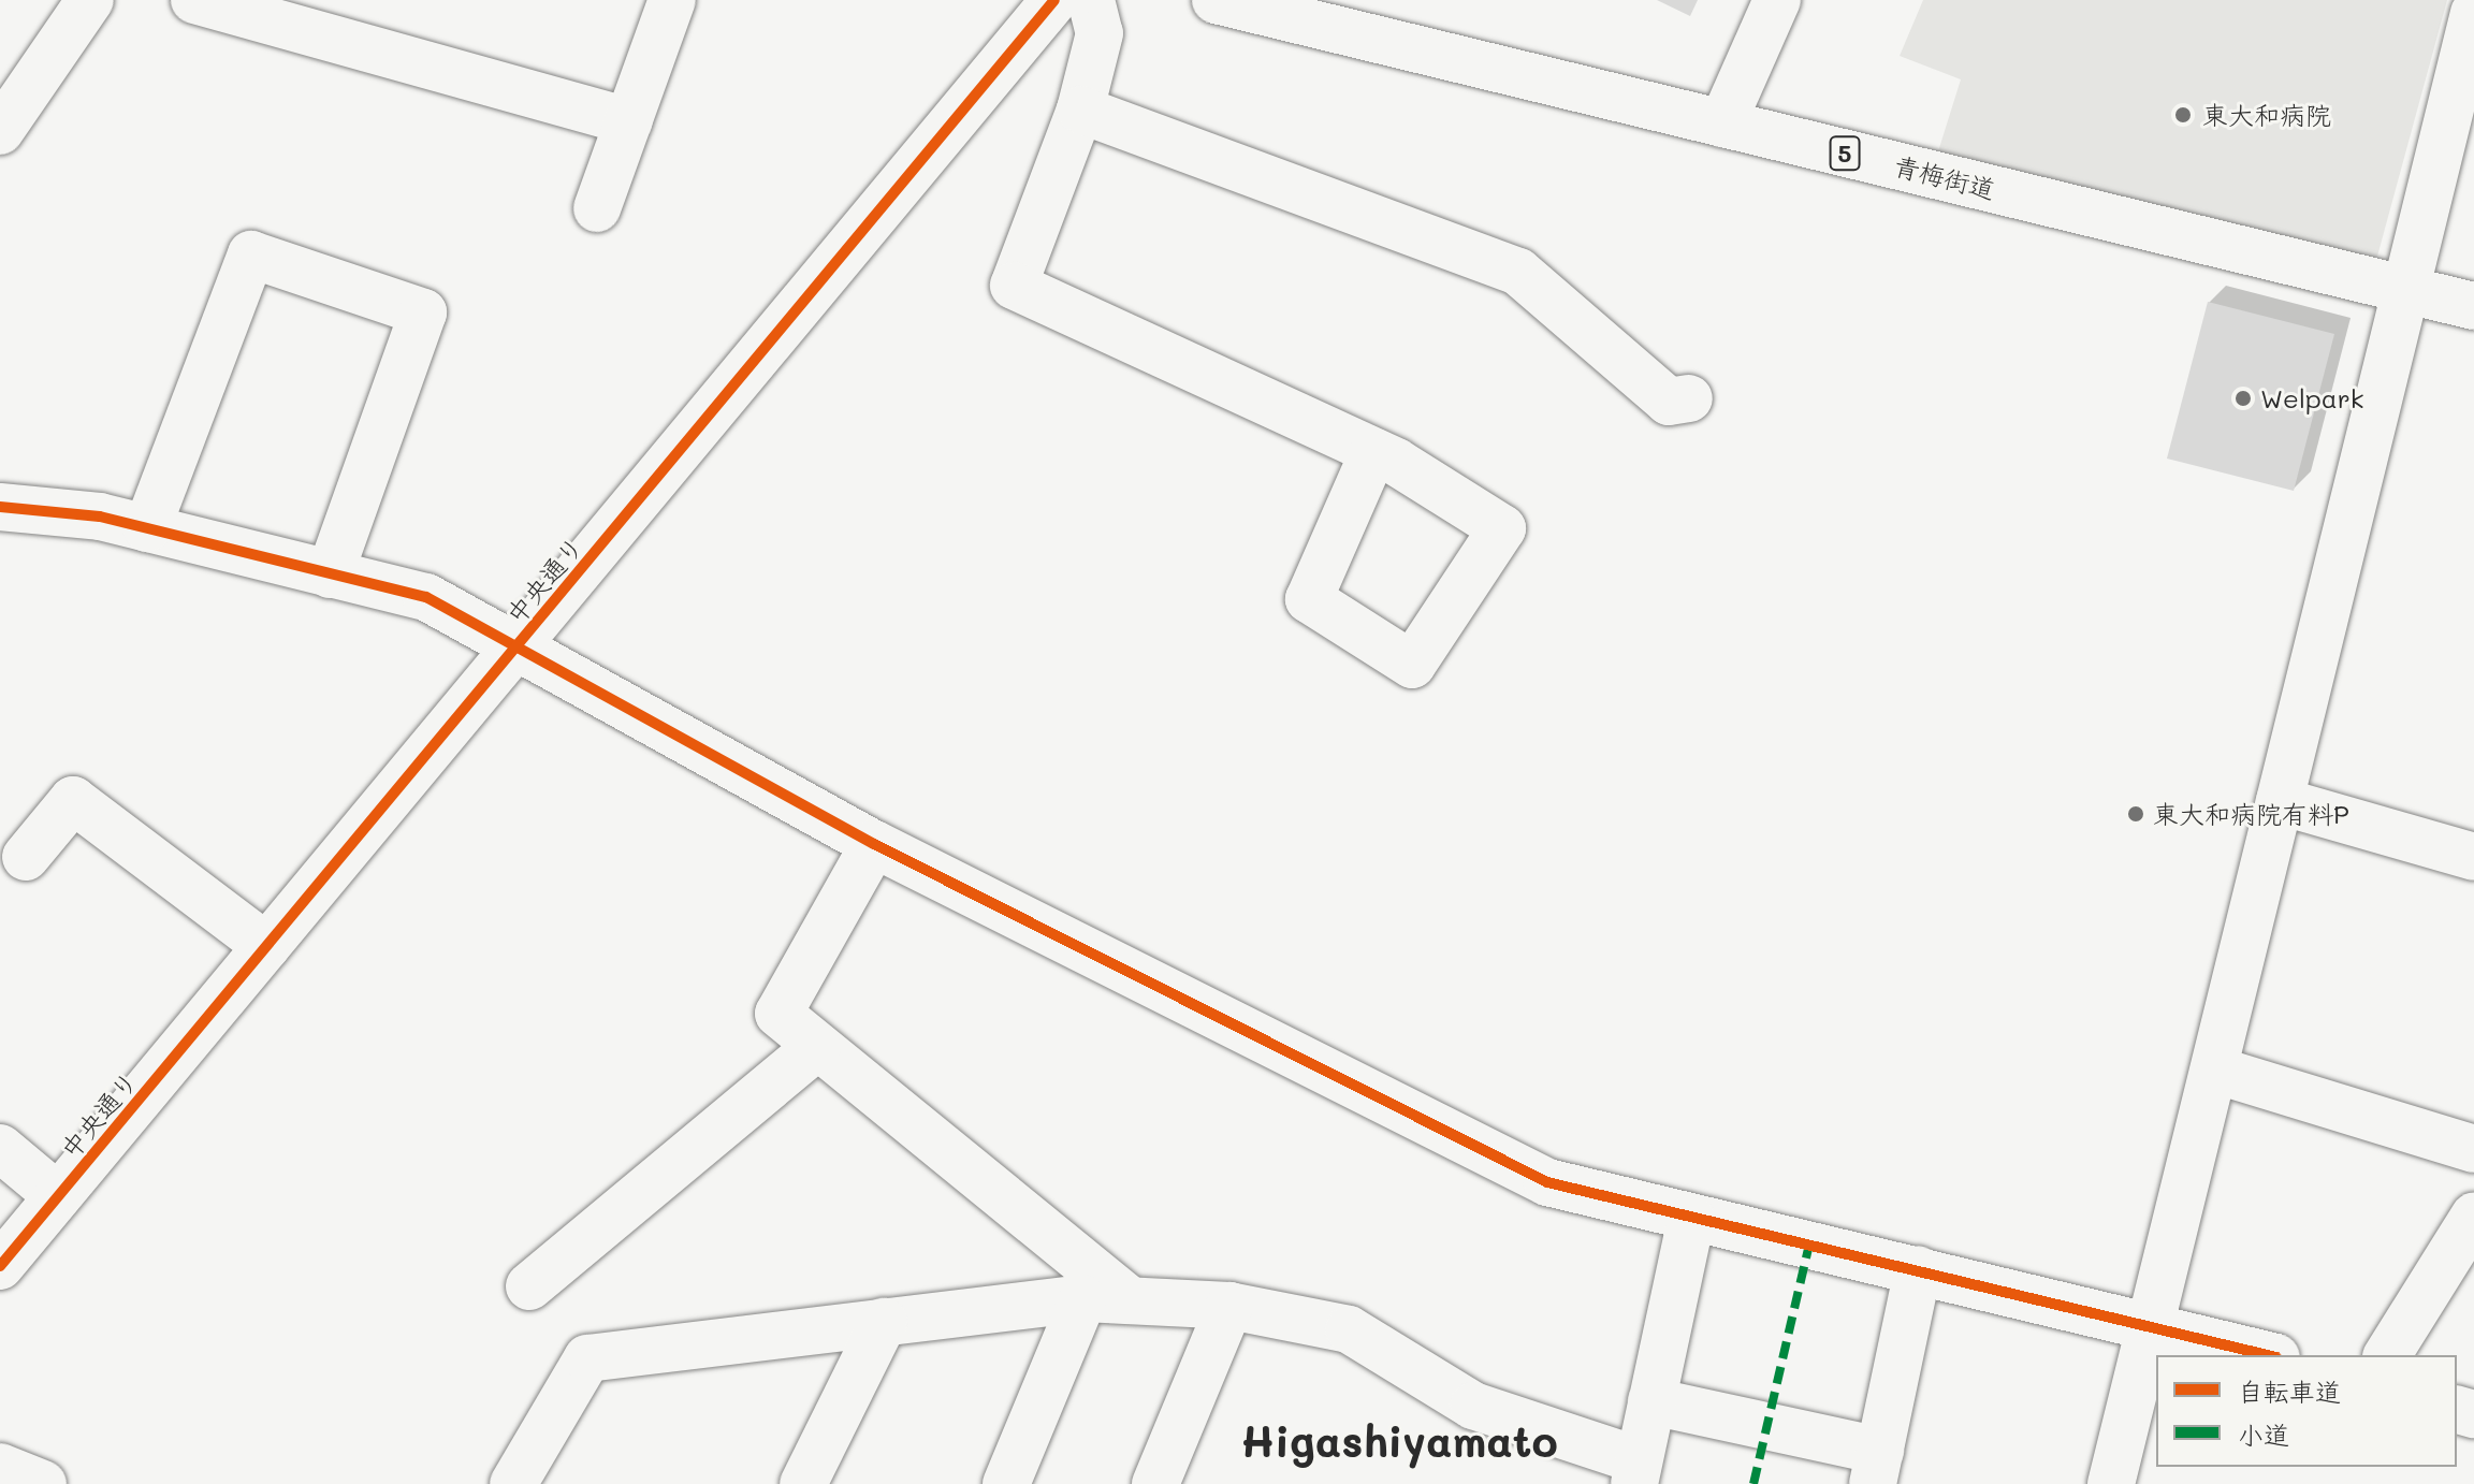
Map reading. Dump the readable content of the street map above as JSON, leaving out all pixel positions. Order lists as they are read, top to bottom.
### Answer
{
  "streets": {
    "street": ["5", "青梅街道", "中央通り"]
  },
  "districts": ["Higashiyamato"],
  "places": ["東大和病院", "Welpark", "東大和病院有料P"],
  "legend": ["自転車道", "小道"]
}
